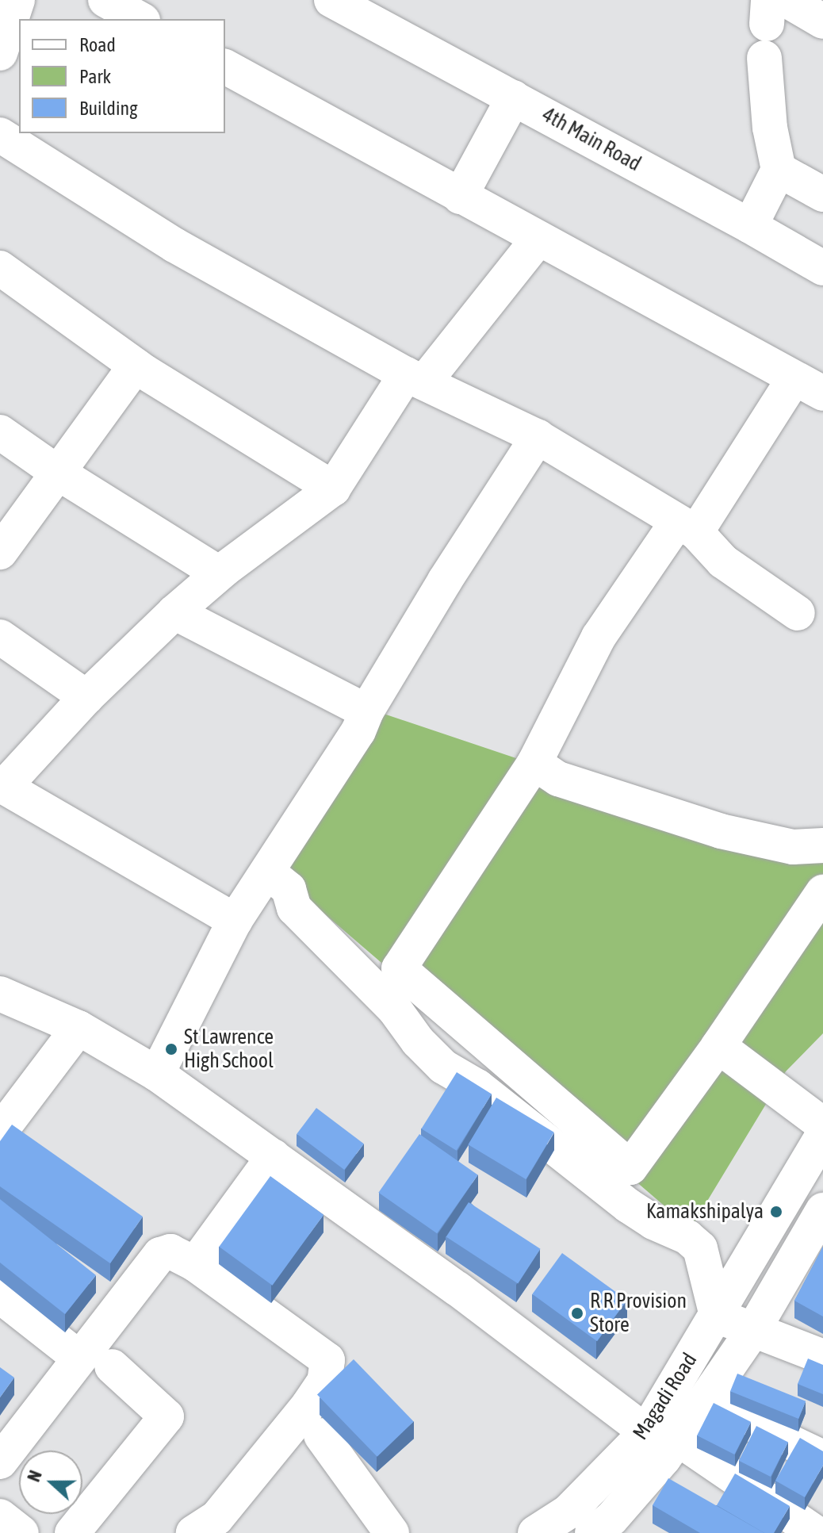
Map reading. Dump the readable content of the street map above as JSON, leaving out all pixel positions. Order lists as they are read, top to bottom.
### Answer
{
  "streets": {
    "street": ["4th Main Road", "Magadi Road"]
  },
  "places": ["St Lawrence High School", "Kamakshipalya", "R R Provision Store"],
  "legend": ["Road", "Park", "Building"],
  "north": "left"
}
